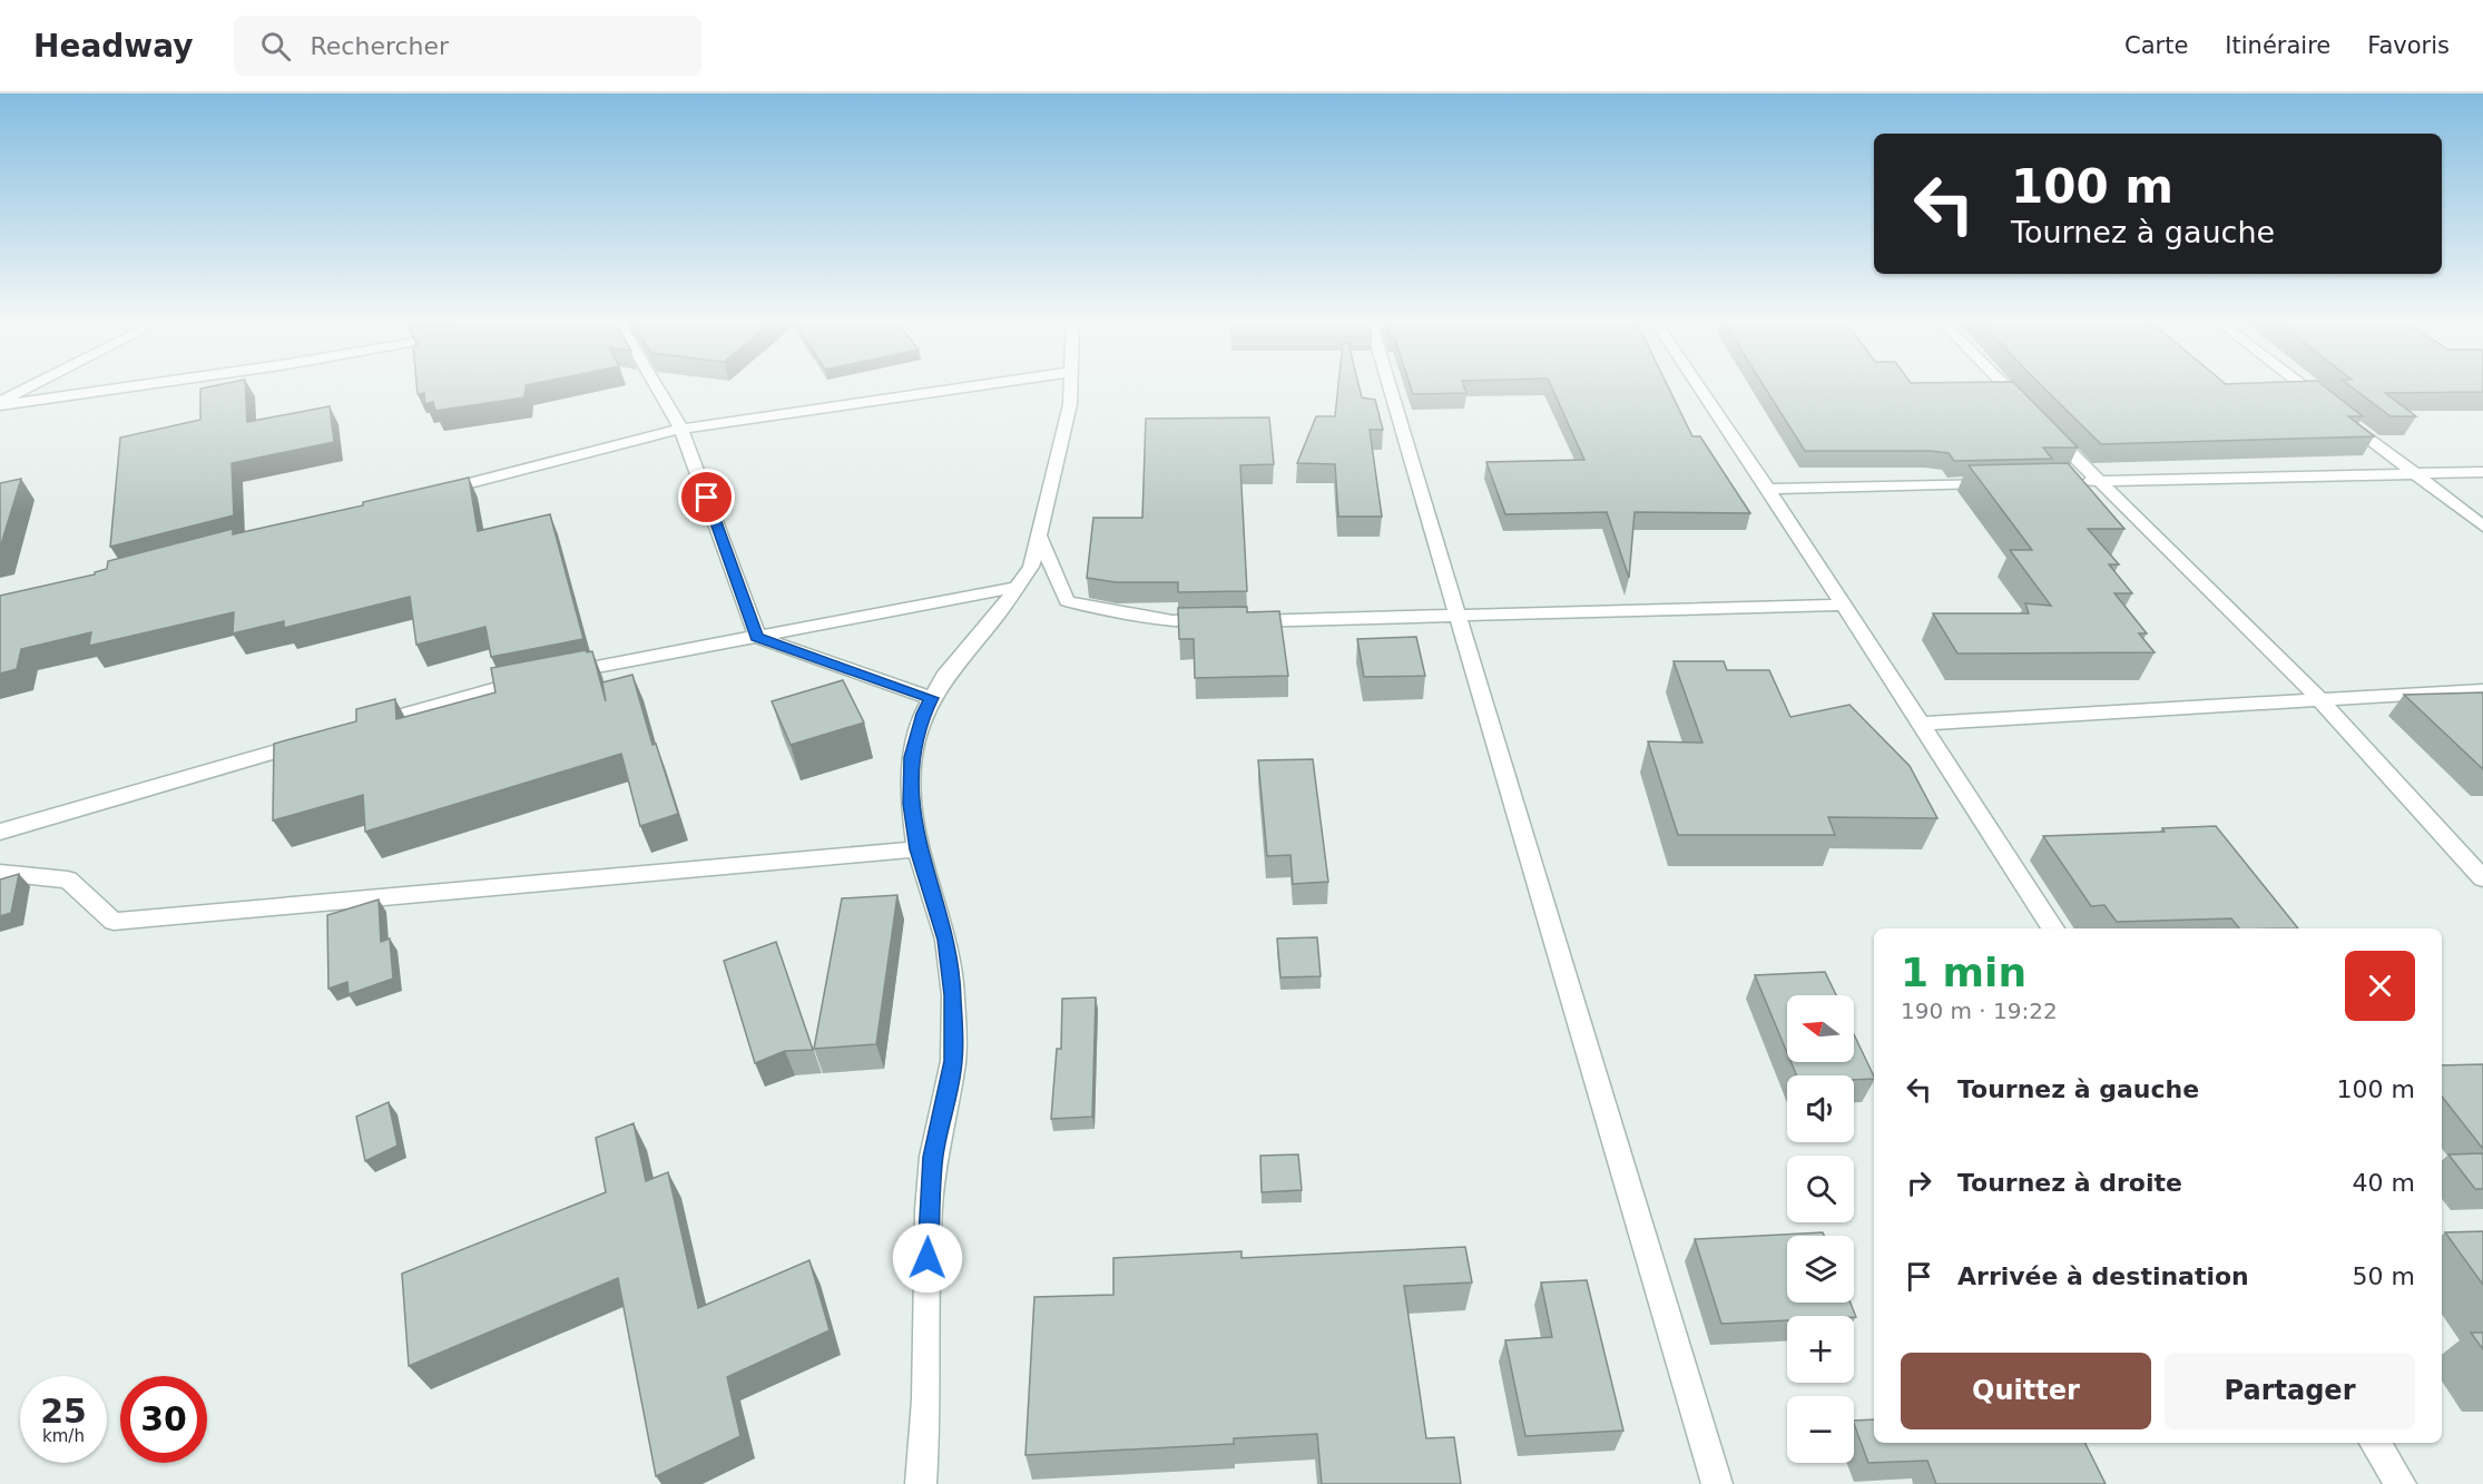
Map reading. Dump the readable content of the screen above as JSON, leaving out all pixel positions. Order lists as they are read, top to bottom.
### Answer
{
  "north": "left",
  "page": {
    "header": "Headway",
    "search": "Rechercher",
    "nav": ["Carte", "Itinéraire", "Favoris"],
    "turn": ["100 m", "Tournez à gauche"],
    "heading": ["1 min", "190 m · 19:22"],
    "map_buttons": ["+", "−"],
    "list": [
      {
        "name": "Tournez à gauche",
        "value": "100 m"
      },
      {
        "name": "Tournez à droite",
        "value": "40 m"
      },
      {
        "name": "Arrivée à destination",
        "value": "50 m"
      }
    ],
    "buttons": ["Quitter", "Partager"],
    "speed": "25 km/h",
    "limit": "30"
  }
}
